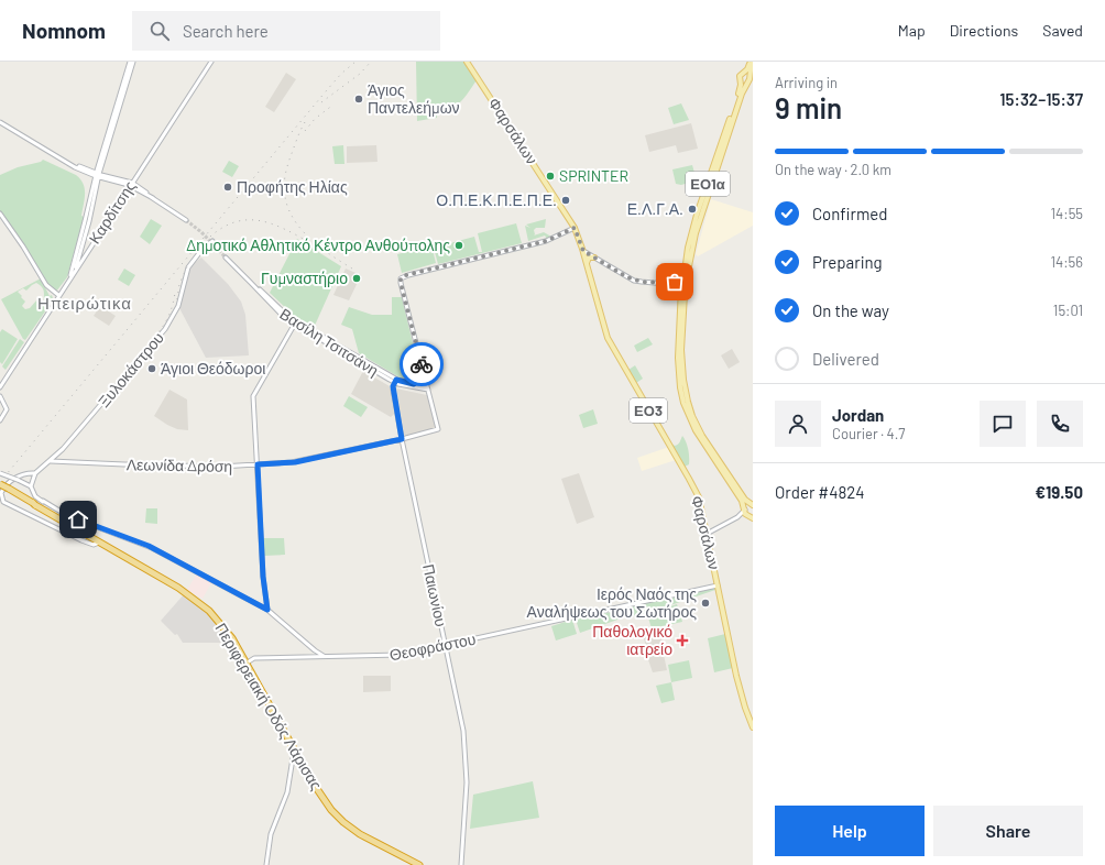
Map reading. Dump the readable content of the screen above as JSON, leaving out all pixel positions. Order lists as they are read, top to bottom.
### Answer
{
  "streets": {
    "highway": ["Περιφερειακή Οδός Λάρισας"],
    "main road": ["Φαρσάλων", "ΕΟ1α", "ΕΟ3"],
    "street": [
      "Καρδίτσης",
      "Βασίλη Τσιτσάνη",
      "Ξυλοκάστρου",
      "Λεωνίδα Δρόση",
      "Παιωνίου",
      "Θεοφράστου"
    ]
  },
  "crossings": [
    ["Φαρσάλων", "Θεοφράστου"],
    ["Βασίλη Τσιτσάνη", "Λεωνίδα Δρόση"],
    ["Βασίλη Τσιτσάνη", "Παιωνίου"],
    ["Ξυλοκάστρου", "Λεωνίδα Δρόση"],
    ["Λεωνίδα Δρόση", "Παιωνίου"],
    ["Παιωνίου", "Θεοφράστου"],
    ["Θεοφράστου", "Περιφερειακή Οδός Λάρισας"]
  ],
  "districts": ["Ηπειρώτικα"],
  "places": {
    "other": [
      "Άγιος Παντελεήμων",
      "SPRINTER",
      "Προφήτης Ηλίας",
      "Ο.Π.Ε.Κ.Π.Ε.Π.Ε.",
      "Ε.Λ.Γ.Α.",
      "Δημοτικό Αθλητικό Κέντρο Ανθούπολης",
      "Γυμναστήριο",
      "Άγιοι Θεόδωροι",
      "Ιερός Ναός της Αναλήψεως του Σωτήρος"
    ],
    "health": ["Παθολογικό ιατρείο"]
  },
  "page": {
    "header": "Nomnom",
    "search": "Search here",
    "nav": ["Map", "Directions", "Saved"],
    "heading": ["9 min", "Arriving in", "15:32–15:37"],
    "panel": [
      "Jordan",
      "Courier · 4.7",
      "Order #4824",
      "€19.50"
    ],
    "bar": "On the way · 2.0 km",
    "list": [
      ["Confirmed", "14:55"],
      ["Preparing", "14:56"],
      ["On the way", "15:01"],
      "Delivered"
    ],
    "buttons": ["Help", "Share"]
  }
}
